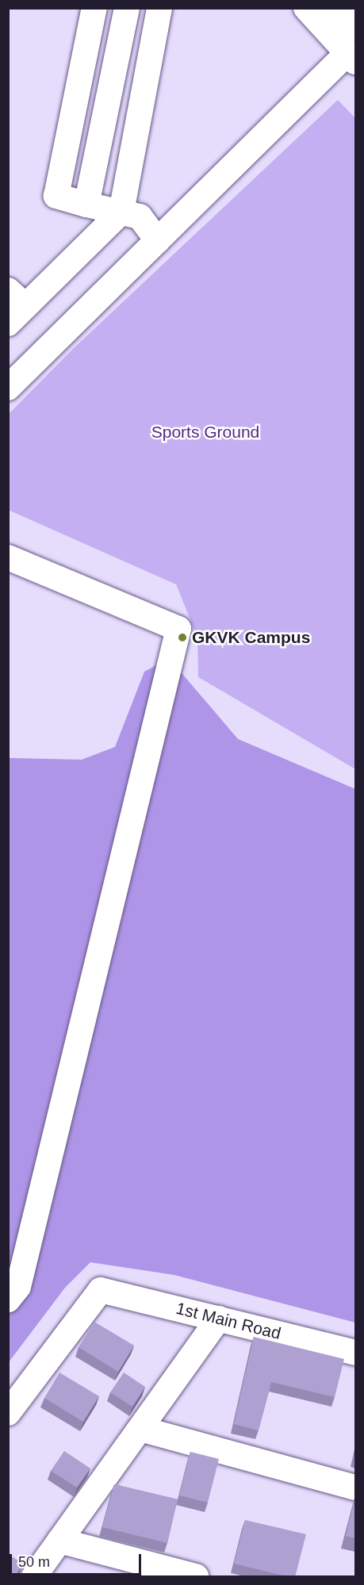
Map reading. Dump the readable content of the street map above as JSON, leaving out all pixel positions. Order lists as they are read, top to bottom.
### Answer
{
  "streets": {
    "street": ["1st Main Road"]
  },
  "parks": ["Sports Ground"],
  "places": ["GKVK Campus"],
  "scale_bar": "50 m"
}
